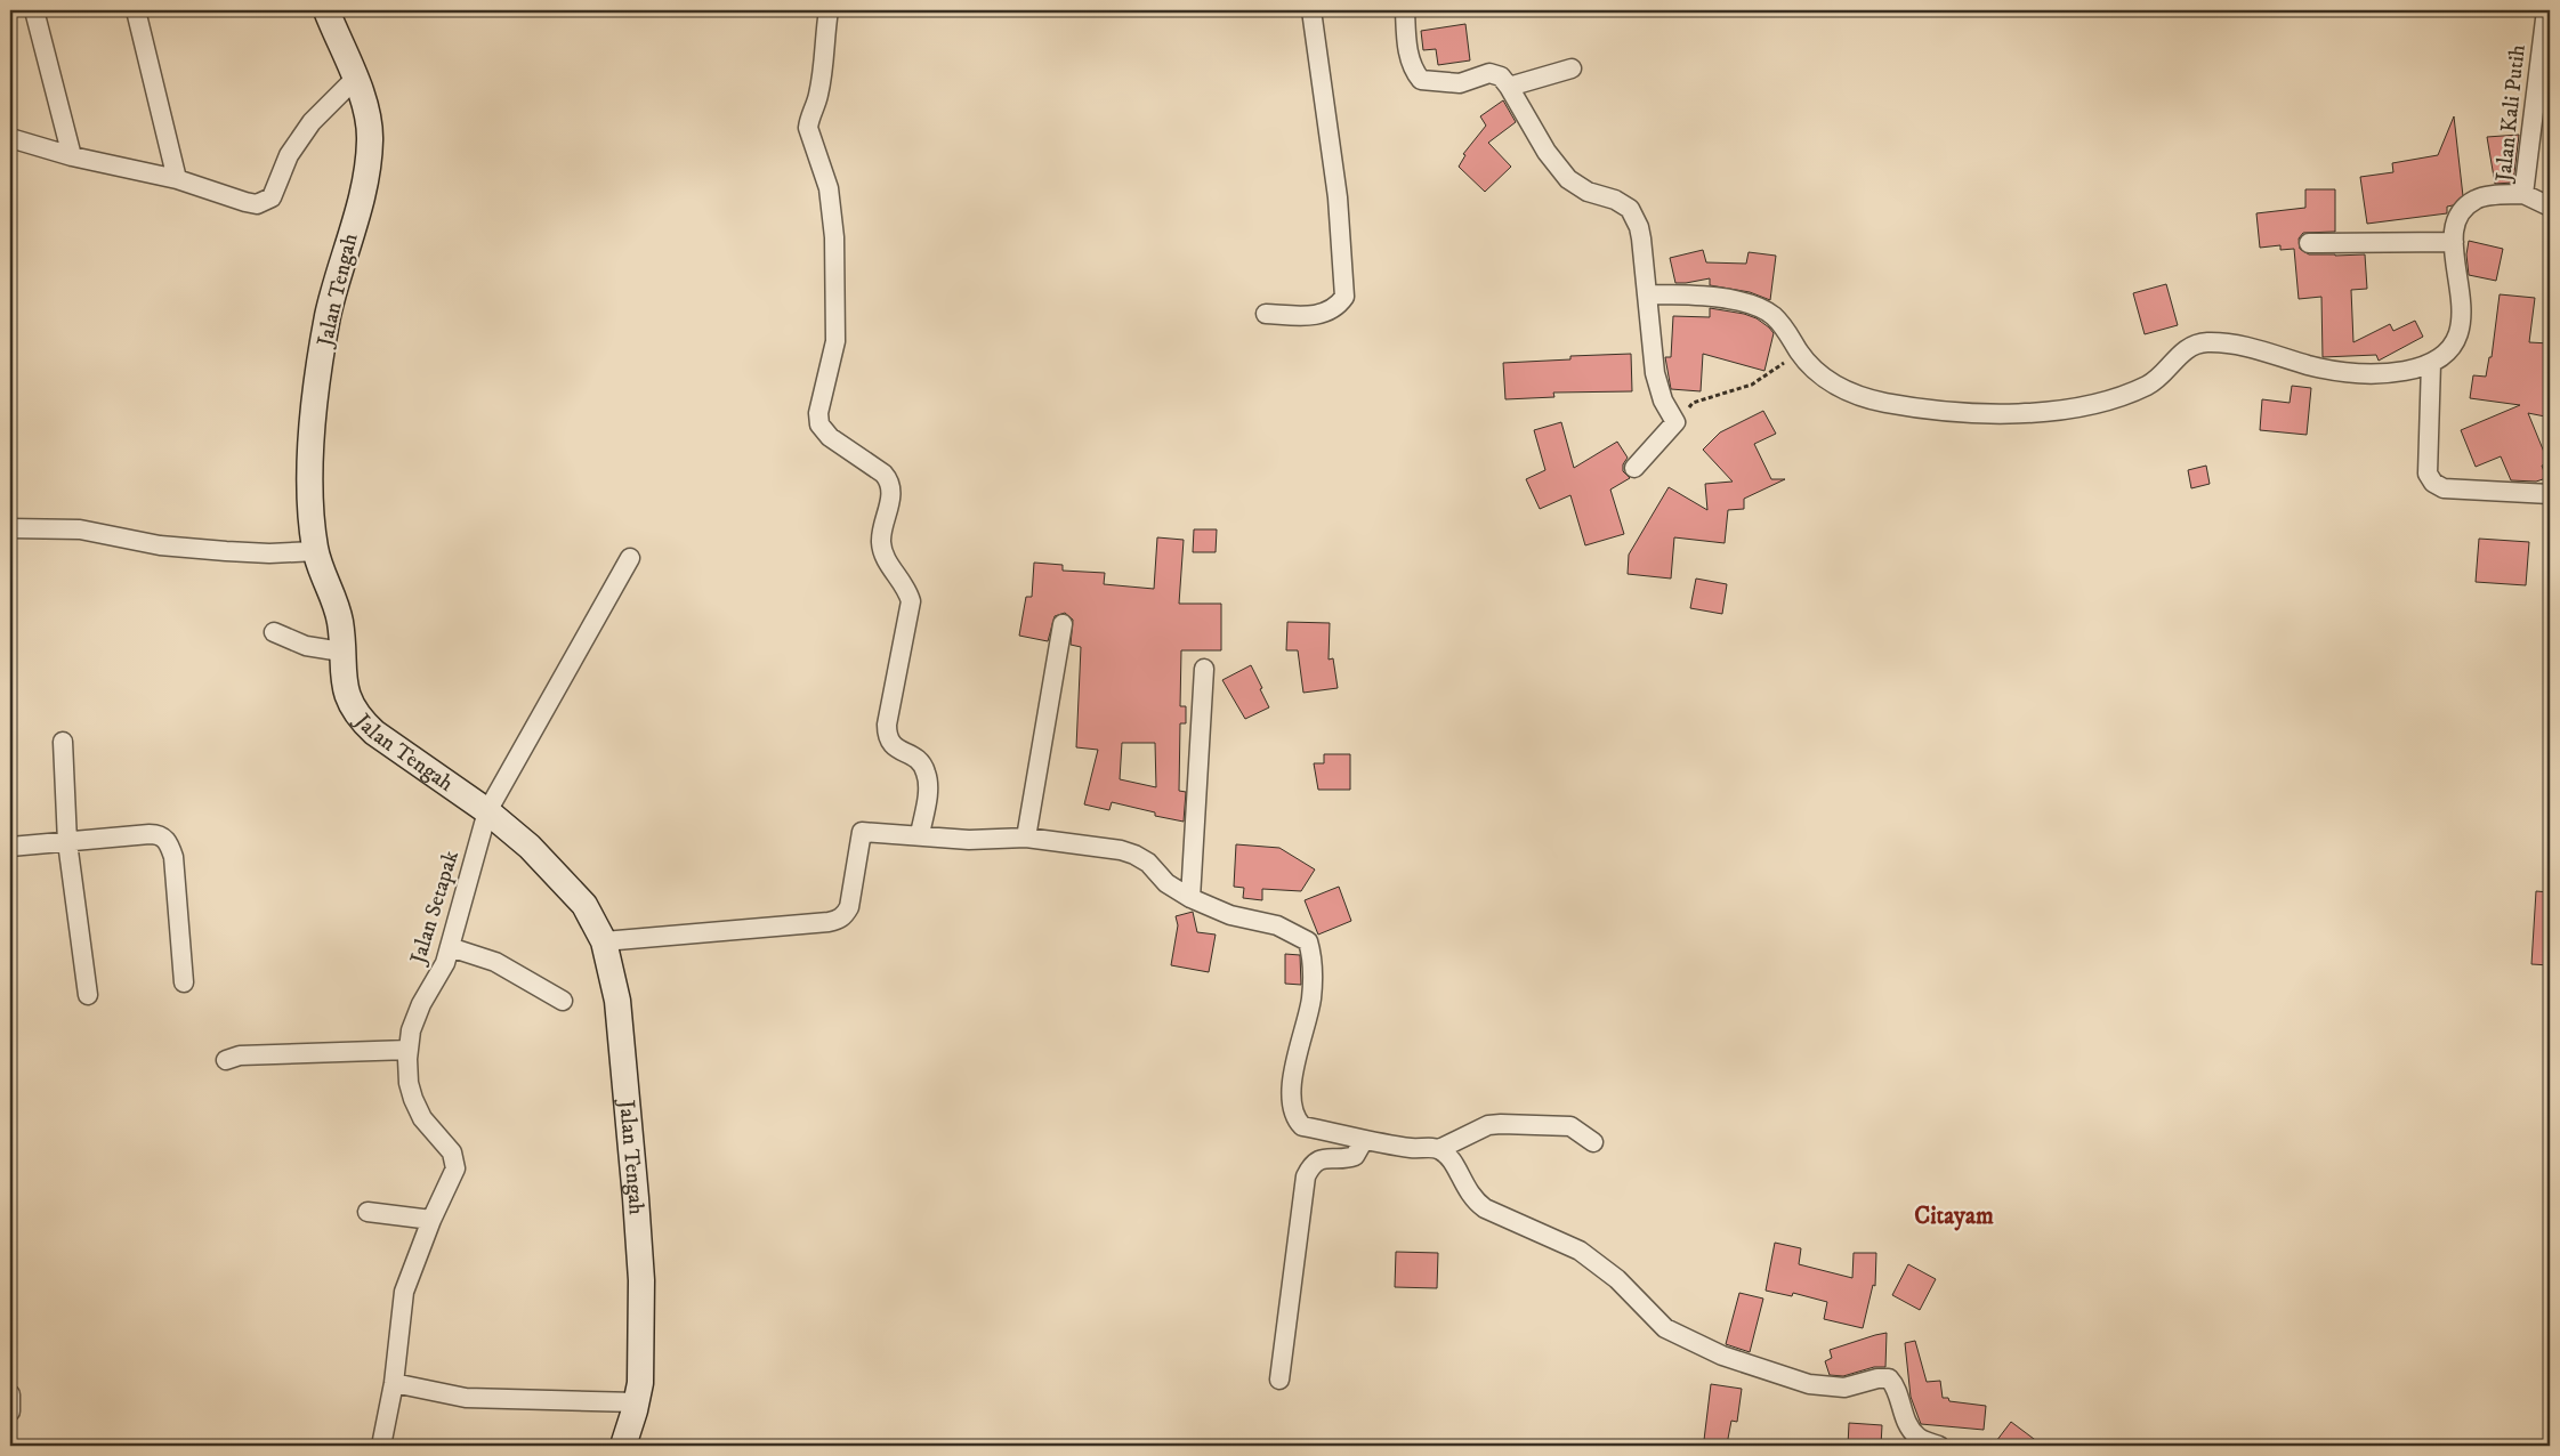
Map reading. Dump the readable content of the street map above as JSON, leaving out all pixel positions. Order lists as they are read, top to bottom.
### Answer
{
  "streets": {
    "main road": ["Jalan Tengah"],
    "street": ["Jalan Kali Putih", "Jalan Setapak"]
  },
  "crossings": [
    ["Jalan Tengah", "Jalan Setapak"]
  ],
  "districts": ["Citayam"]
}
